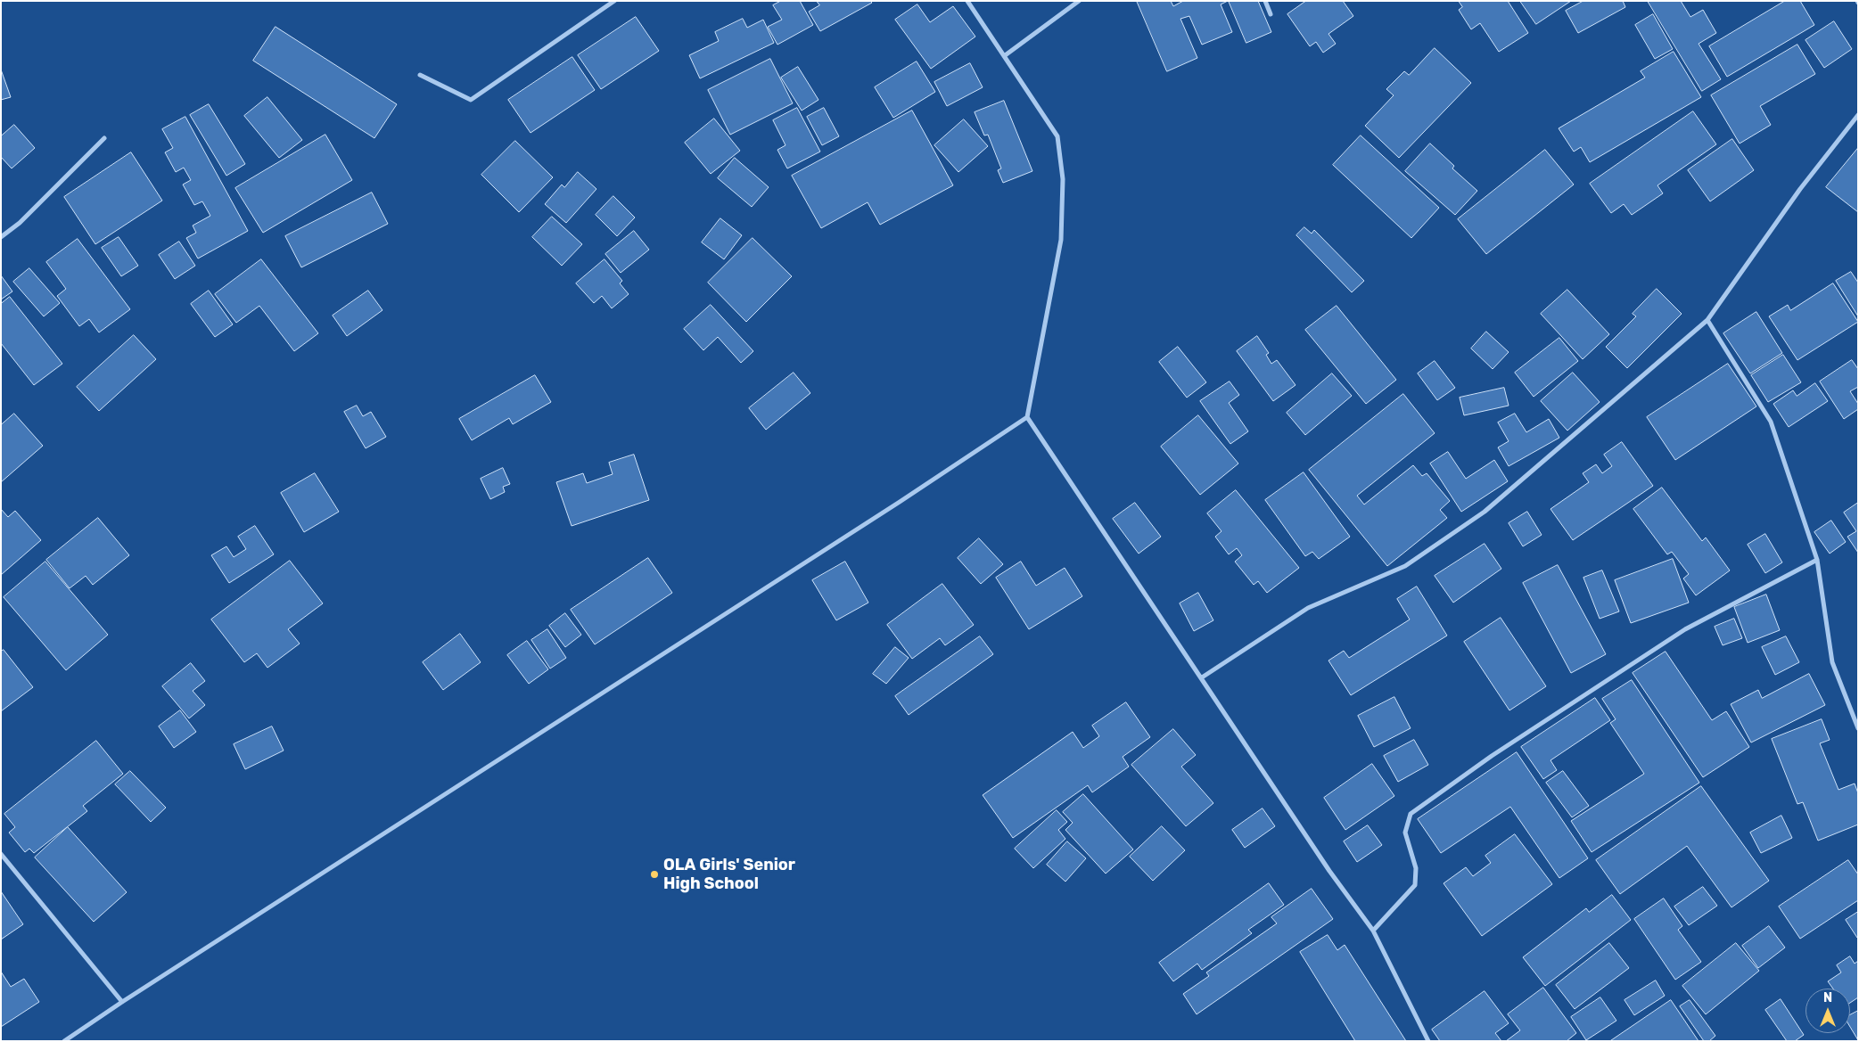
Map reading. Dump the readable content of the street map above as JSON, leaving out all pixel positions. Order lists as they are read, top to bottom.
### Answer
{
  "places": ["OLA Girls' Senior High School"],
  "north": "top"
}
